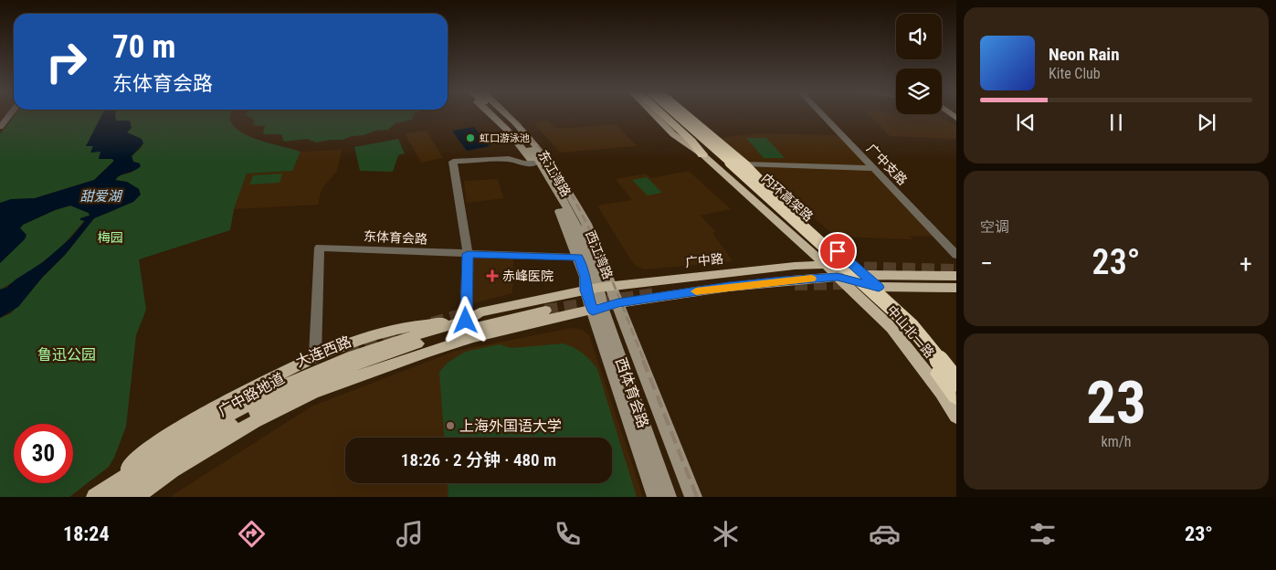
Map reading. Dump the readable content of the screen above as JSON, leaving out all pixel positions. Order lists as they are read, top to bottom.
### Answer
{
  "streets": {
    "highway": ["内环高架路"],
    "main road": [
      "东江湾路",
      "西江湾路",
      "广中路",
      "中山北一路",
      "大连西路",
      "西体育会路",
      "广中路地道"
    ],
    "street": ["广中支路", "东体育会路"]
  },
  "crossings": [
    ["东江湾路", "东体育会路"],
    ["东江湾路", "广中路"],
    ["东江湾路", "大连西路"],
    ["东江湾路", "西体育会路"],
    ["西江湾路", "广中路"],
    ["广中路", "中山北一路"],
    ["广中路", "大连西路"],
    ["广中路", "西体育会路"],
    ["大连西路", "西体育会路"]
  ],
  "water": ["甜爱湖"],
  "parks": ["梅园", "鲁迅公园"],
  "places": {
    "other": ["虹口游泳池", "上海外国语大学"],
    "health": ["赤峰医院"]
  },
  "page": {
    "turn": ["70 m", "东体育会路"],
    "song": ["Neon Rain", "Kite Club"],
    "tile": [
      "空调",
      ["23", "km/h"]
    ],
    "heat": ["−", "23°", "+"],
    "limit": "30",
    "trip": "18:26 · 2 分钟 · 480 m",
    "tabs": ["18:24", "23°"]
  }
}
